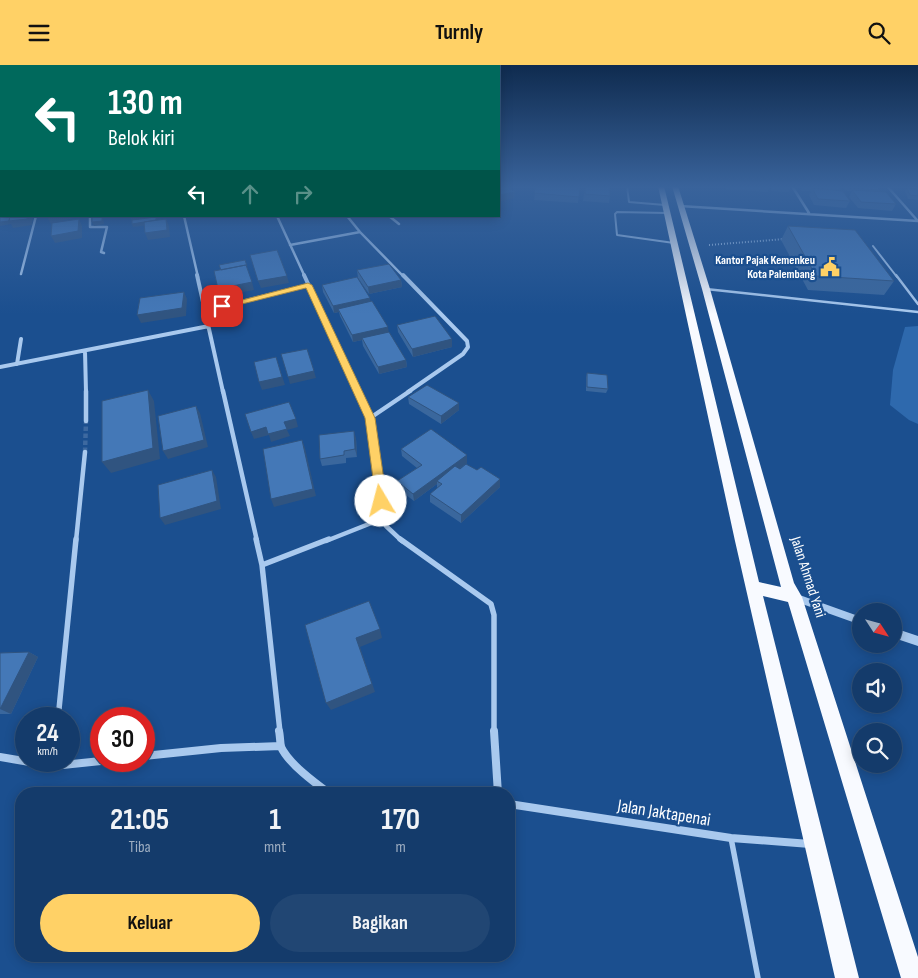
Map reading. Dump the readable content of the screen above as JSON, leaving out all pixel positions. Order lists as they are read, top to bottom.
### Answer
{
  "streets": {
    "highway": ["Jalan Ahmad Yani"],
    "street": ["Jalan Jaktapenai"]
  },
  "crossings": [
    ["Jalan Ahmad Yani", "Jalan Jaktapenai"]
  ],
  "places": {
    "public building": ["Kantor Pajak Kemenkeu Kota Palembang"]
  },
  "north": "bottom right",
  "page": {
    "header": "Turnly",
    "turn": ["130 m", "Belok kiri"],
    "speed": "24 km/h",
    "limit": "30",
    "eta": [
      "21:05",
      "Tiba",
      "1",
      "mnt",
      "170",
      "m"
    ],
    "buttons": ["Keluar", "Bagikan"]
  }
}
